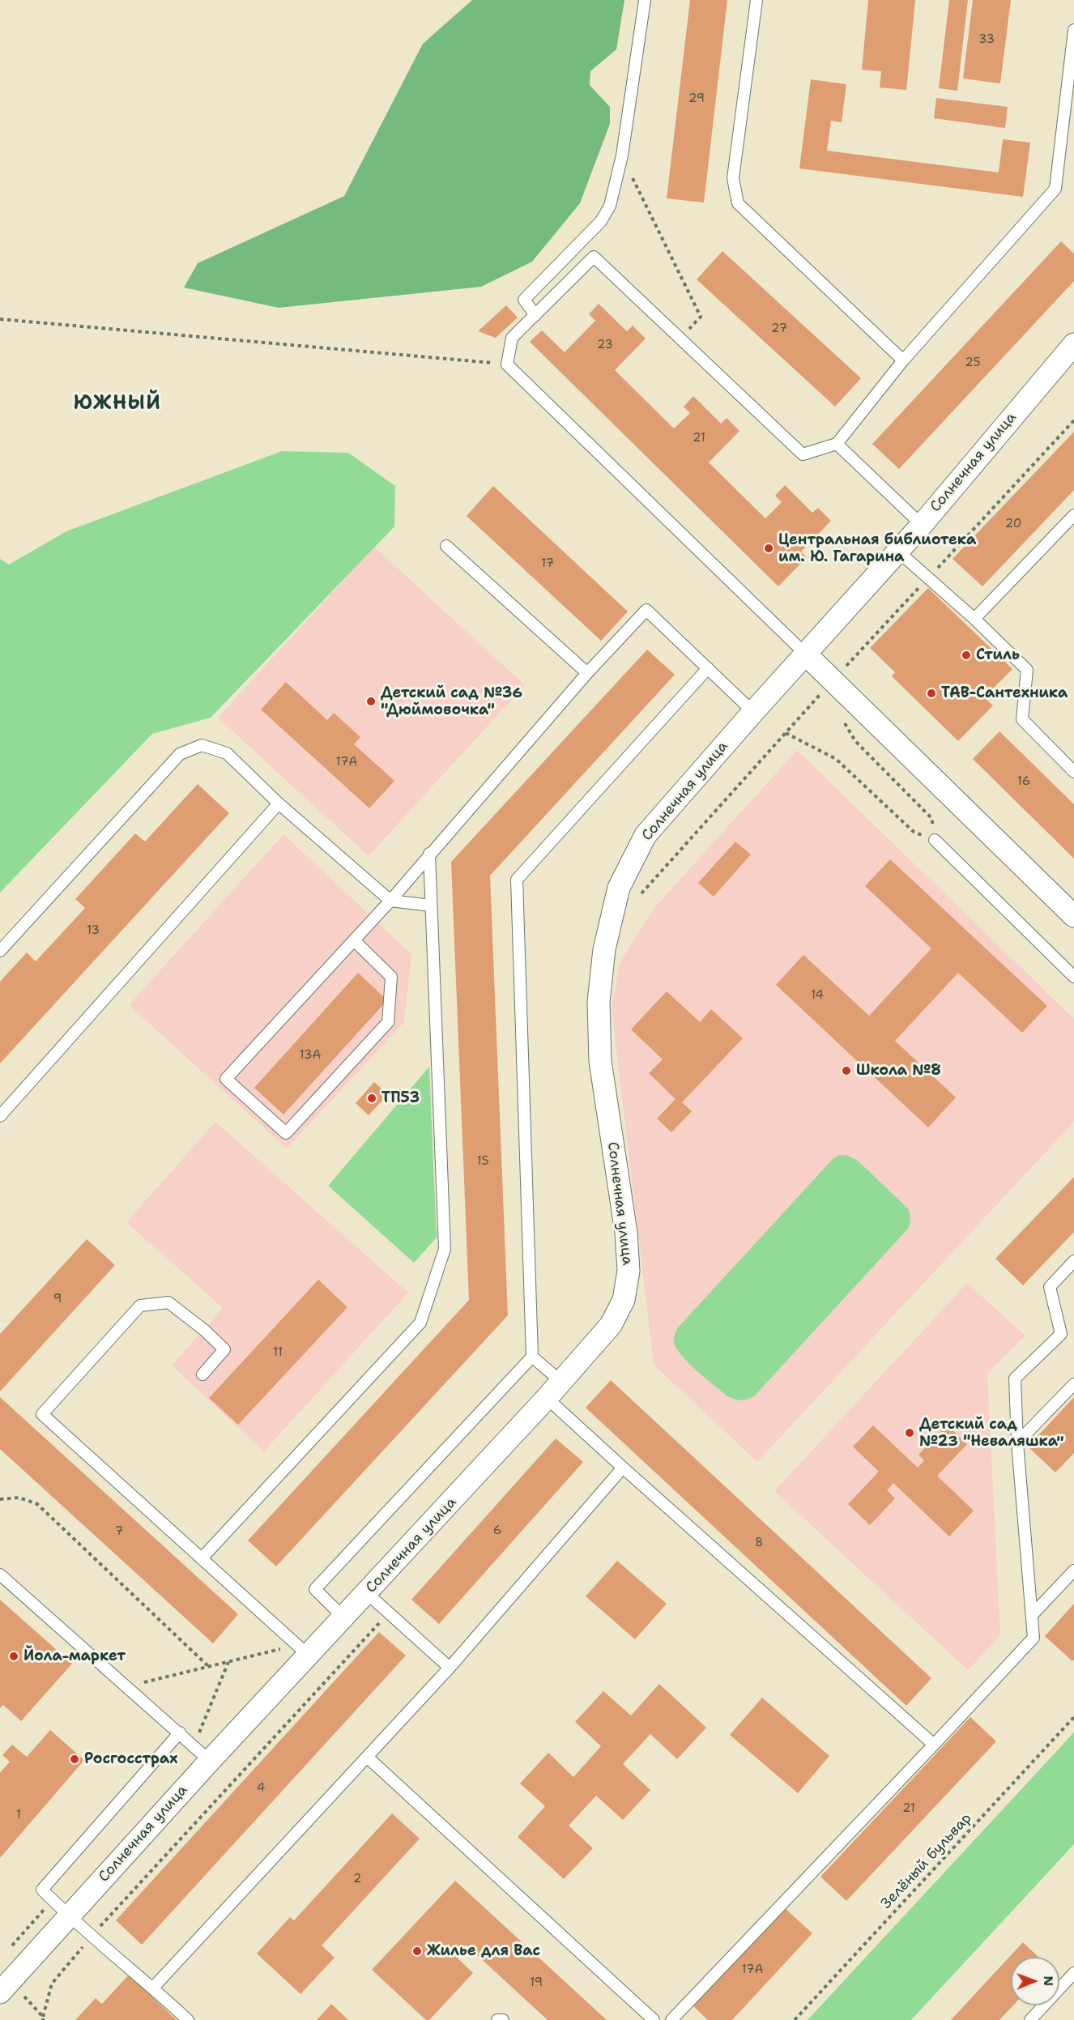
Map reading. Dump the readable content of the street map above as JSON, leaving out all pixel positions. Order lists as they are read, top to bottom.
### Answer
{
  "streets": {
    "street": ["Солнечная улица"],
    "path": ["Зелёный бульвар"]
  },
  "districts": ["ЮЖНЫЙ"],
  "places": [
    "Центральная библиотека им. Ю. Гагарина",
    "Стиль",
    "ТАВ-Сантехника",
    "Детский сад №36 \"Дюймовочка\"",
    "Школа №8",
    "ТП53",
    "Детский сад №23 \"Неваляшка\"",
    "Йола-маркет",
    "Росгосстрах",
    "Жилье для Вас"
  ],
  "house_numbers": [
    "33",
    "29",
    "27",
    "23",
    "25",
    "21",
    "20",
    "17",
    "17А",
    "16",
    "13",
    "14",
    "13А",
    "15",
    "9",
    "11",
    "6",
    "7",
    "8",
    "4",
    "21",
    "1",
    "2",
    "17А",
    "19"
  ],
  "north": "right"
}
